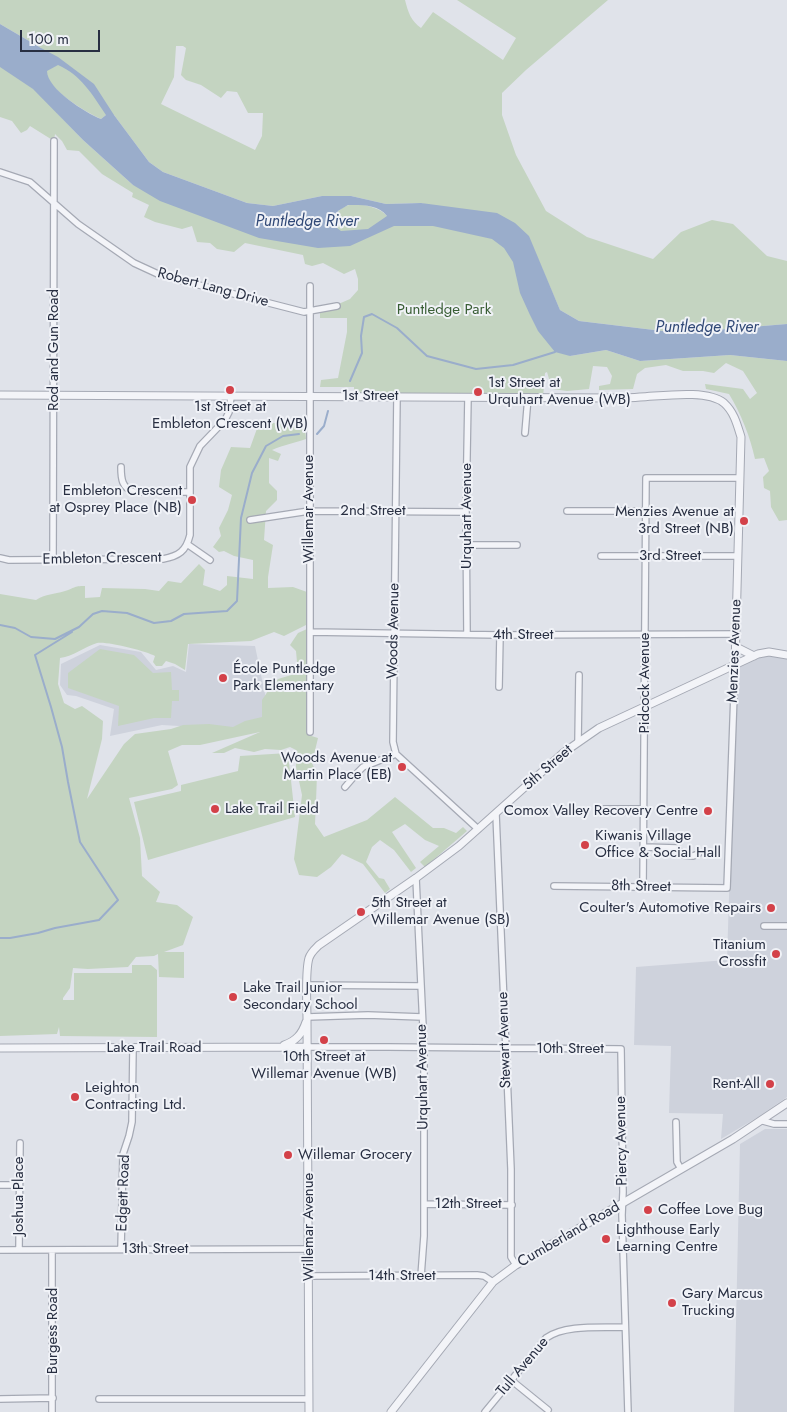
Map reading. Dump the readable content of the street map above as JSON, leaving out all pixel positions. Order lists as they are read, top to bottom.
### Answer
{
  "streets": {
    "street": [
      "Robert Lang Drive",
      "Rod and Gun Road",
      "1st Street",
      "Willemar Avenue",
      "2nd Street",
      "Urquhart Avenue",
      "3rd Street",
      "Embleton Crescent",
      "Woods Avenue",
      "4th Street",
      "Menzies Avenue",
      "Pidcock Avenue",
      "5th Street",
      "8th Street",
      "Stewart Avenue",
      "Lake Trail Road",
      "10th Street",
      "Piercy Avenue",
      "Edgett Road",
      "Joshua Place",
      "12th Street",
      "Cumberland Road",
      "13th Street",
      "14th Street",
      "Burgess Road",
      "Tull Avenue"
    ]
  },
  "crossings": [
    ["Robert Lang Drive", "Rod and Gun Road"],
    ["Robert Lang Drive", "Willemar Avenue"],
    ["Rod and Gun Road", "1st Street"],
    ["Rod and Gun Road", "Embleton Crescent"],
    ["1st Street", "Willemar Avenue"],
    ["1st Street", "Urquhart Avenue"],
    ["1st Street", "Woods Avenue"],
    ["1st Street", "Menzies Avenue"],
    ["Willemar Avenue", "2nd Street"],
    ["Willemar Avenue", "4th Street"],
    ["Willemar Avenue", "5th Street"],
    ["Willemar Avenue", "Lake Trail Road"],
    ["Willemar Avenue", "10th Street"],
    ["Willemar Avenue", "13th Street"],
    ["Willemar Avenue", "14th Street"],
    ["2nd Street", "Urquhart Avenue"],
    ["2nd Street", "Woods Avenue"],
    ["Urquhart Avenue", "4th Street"],
    ["Urquhart Avenue", "5th Street"],
    ["Urquhart Avenue", "10th Street"],
    ["Urquhart Avenue", "12th Street"],
    ["Urquhart Avenue", "14th Street"],
    ["3rd Street", "Menzies Avenue"],
    ["3rd Street", "Pidcock Avenue"],
    ["Woods Avenue", "4th Street"],
    ["4th Street", "Menzies Avenue"],
    ["4th Street", "Pidcock Avenue"],
    ["Menzies Avenue", "Pidcock Avenue"],
    ["Menzies Avenue", "5th Street"],
    ["Menzies Avenue", "8th Street"],
    ["Pidcock Avenue", "5th Street"],
    ["Pidcock Avenue", "8th Street"],
    ["5th Street", "Stewart Avenue"],
    ["Stewart Avenue", "10th Street"],
    ["Stewart Avenue", "12th Street"],
    ["Stewart Avenue", "Cumberland Road"],
    ["Lake Trail Road", "10th Street"],
    ["Lake Trail Road", "Edgett Road"],
    ["10th Street", "Piercy Avenue"],
    ["Piercy Avenue", "Cumberland Road"],
    ["Piercy Avenue", "Tull Avenue"],
    ["Edgett Road", "13th Street"],
    ["Joshua Place", "13th Street"],
    ["Cumberland Road", "14th Street"],
    ["13th Street", "Burgess Road"]
  ],
  "water": ["Puntledge River"],
  "parks": ["Puntledge Park"],
  "places": [
    "1st Street at Embleton Crescent (WB)",
    "1st Street at Urquhart Avenue (WB)",
    "Embleton Crescent at Osprey Place (NB)",
    "Menzies Avenue at 3rd Street (NB)",
    "École Puntledge Park Elementary",
    "Woods Avenue at Martin Place (EB)",
    "Lake Trail Field",
    "Comox Valley Recovery Centre",
    "Kiwanis Village Office & Social Hall",
    "Coulter's Automotive Repairs",
    "5th Street at Willemar Avenue (SB)",
    "Titanium Crossfit",
    "Lake Trail Junior Secondary School",
    "10th Street at Willemar Avenue (WB)",
    "Rent-All",
    "Leighton Contracting Ltd.",
    "Willemar Grocery",
    "Coffee Love Bug",
    "Lighthouse Early Learning Centre",
    "Gary Marcus Trucking"
  ],
  "scale_bar": "100 m"
}
